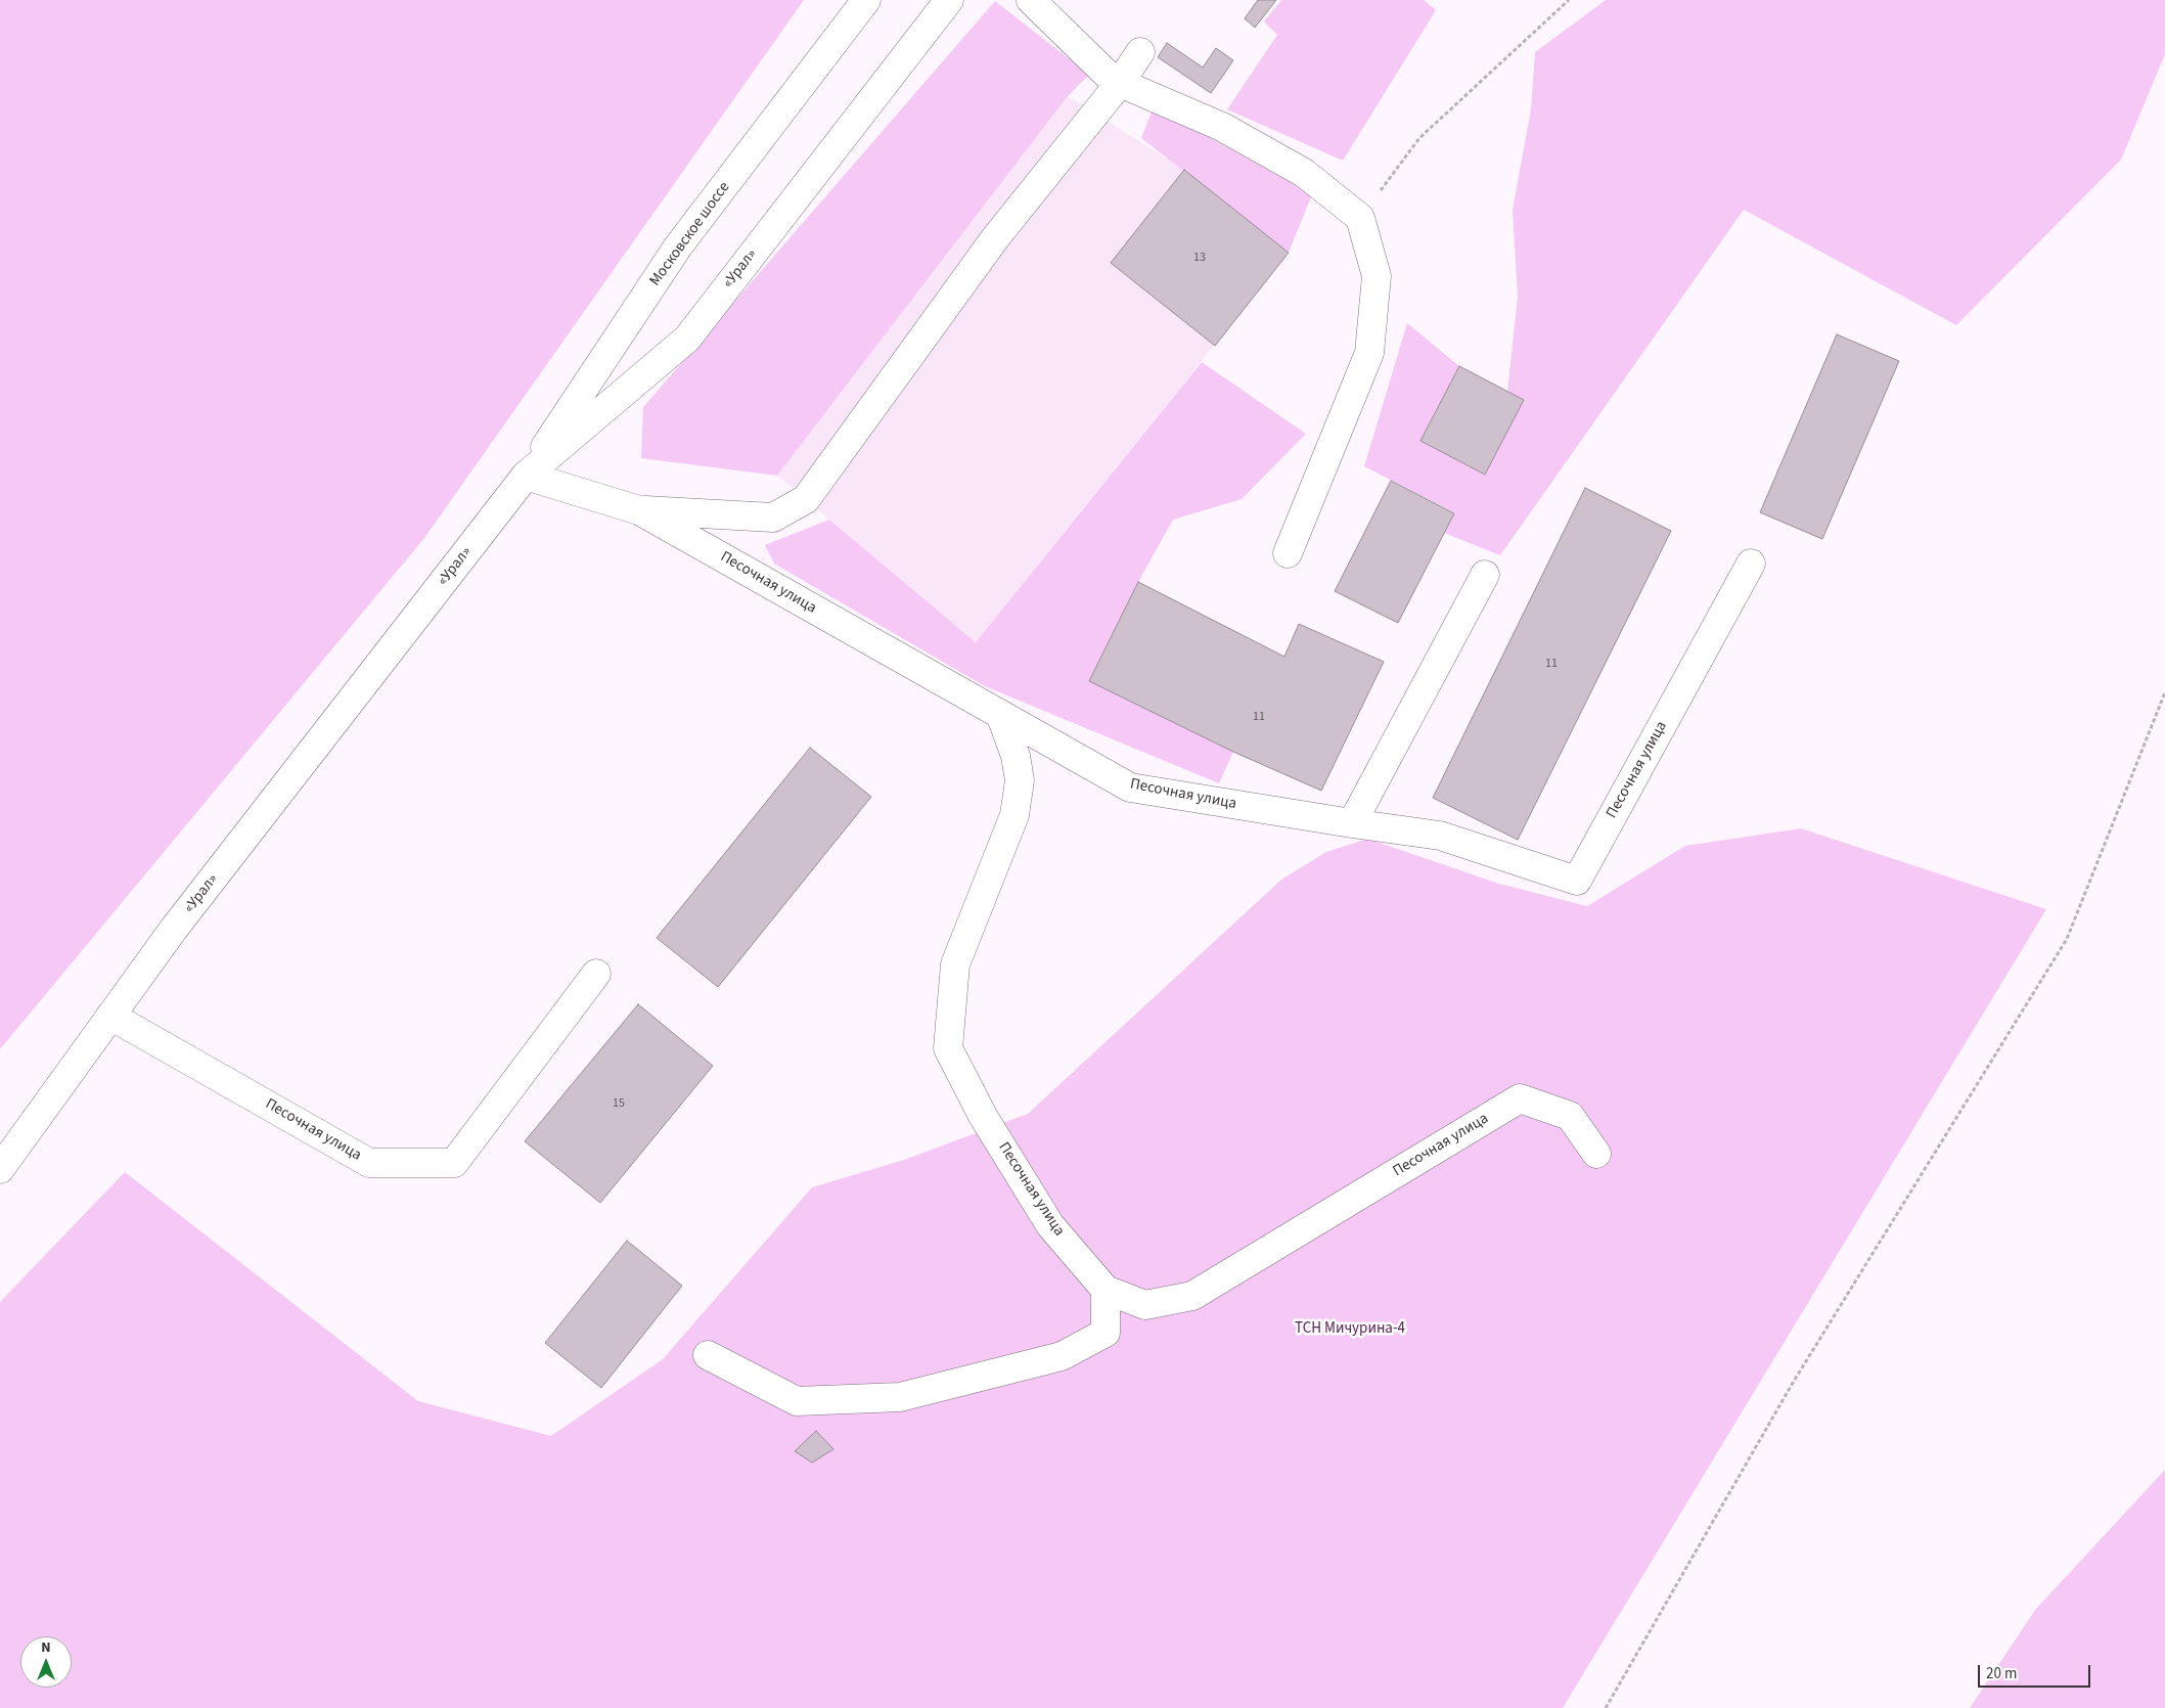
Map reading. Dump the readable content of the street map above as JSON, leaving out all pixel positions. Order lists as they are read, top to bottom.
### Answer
{
  "streets": {
    "main road": ["Московское шоссе", "«Урал»", "Песочная улица"]
  },
  "crossings": [
    ["Московское шоссе", "«Урал»"],
    ["Московское шоссе", "Песочная улица"],
    ["«Урал»", "Песочная улица"]
  ],
  "parks": ["ТСН Мичурина-4"],
  "house_numbers": [
    "13",
    "11",
    "11",
    "15"
  ],
  "scale_bar": "20 m",
  "north": "top"
}
